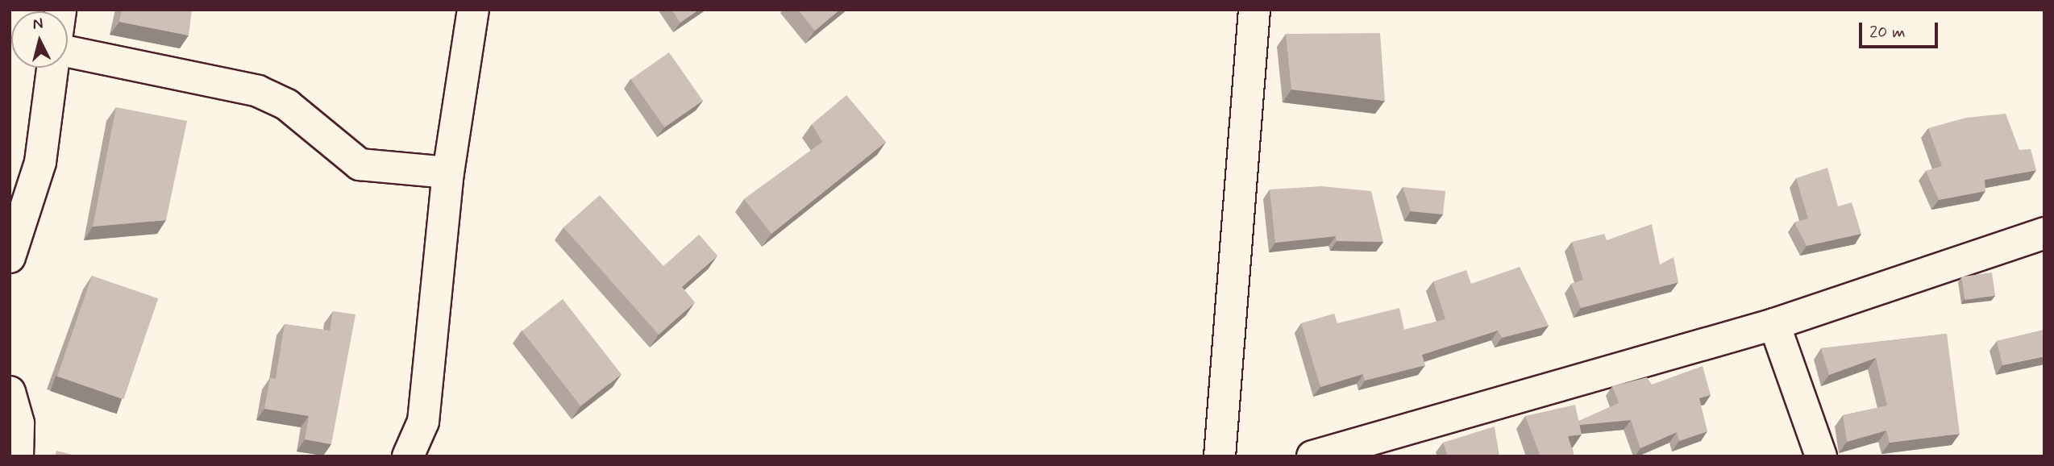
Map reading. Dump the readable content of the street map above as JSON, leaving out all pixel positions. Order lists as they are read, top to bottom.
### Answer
{
  "scale_bar": "20 m",
  "north": "top"
}
